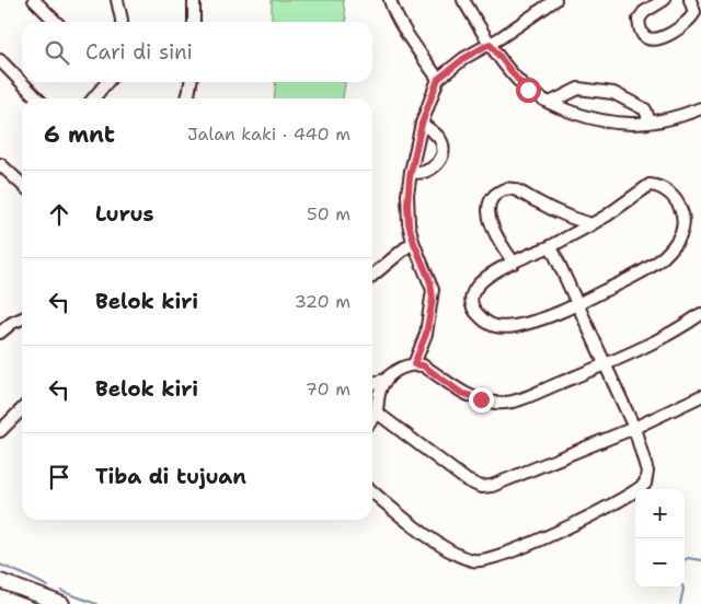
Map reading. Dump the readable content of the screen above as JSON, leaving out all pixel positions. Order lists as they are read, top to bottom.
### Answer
{
  "page": {
    "search": "Cari di sini",
    "heading": ["6 mnt", "Jalan kaki · 440 m"],
    "list": [
      ["Lurus", "50 m"],
      ["Belok kiri", "320 m"],
      ["Belok kiri", "70 m"],
      "Tiba di tujuan"
    ],
    "map_buttons": ["+", "−"]
  }
}
